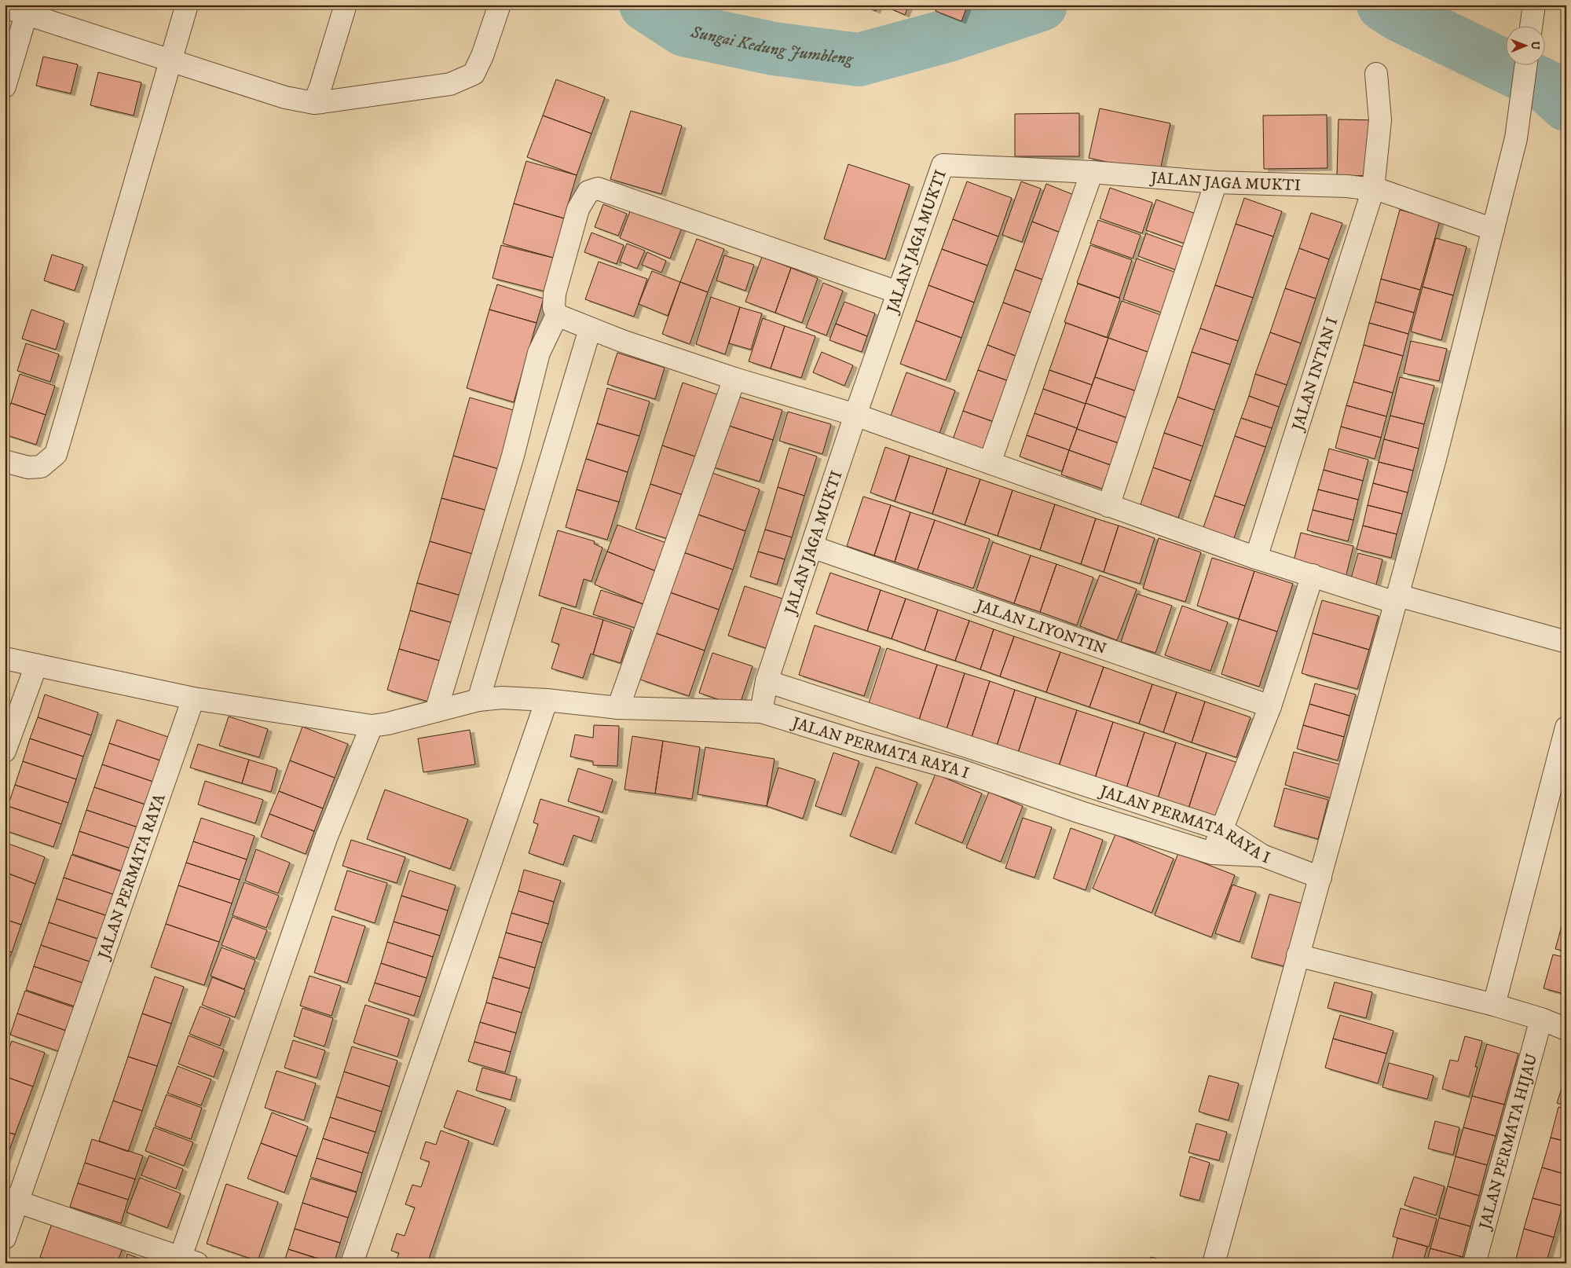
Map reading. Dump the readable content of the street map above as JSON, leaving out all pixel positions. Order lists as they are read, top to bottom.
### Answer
{
  "streets": {
    "street": [
      "JALAN JAGA MUKTI",
      "JALAN INTAN I",
      "JALAN LIYONTIN",
      "JALAN PERMATA RAYA I",
      "JALAN PERMATA RAYA",
      "JALAN PERMATA HIJAU"
    ]
  },
  "crossings": [
    ["JALAN JAGA MUKTI", "JALAN INTAN I"],
    ["JALAN JAGA MUKTI", "JALAN LIYONTIN"],
    ["JALAN JAGA MUKTI", "JALAN PERMATA RAYA I"],
    ["JALAN PERMATA RAYA I", "JALAN PERMATA RAYA"]
  ],
  "water": ["Sungai Kedung Jumbleng"],
  "north": "right"
}
